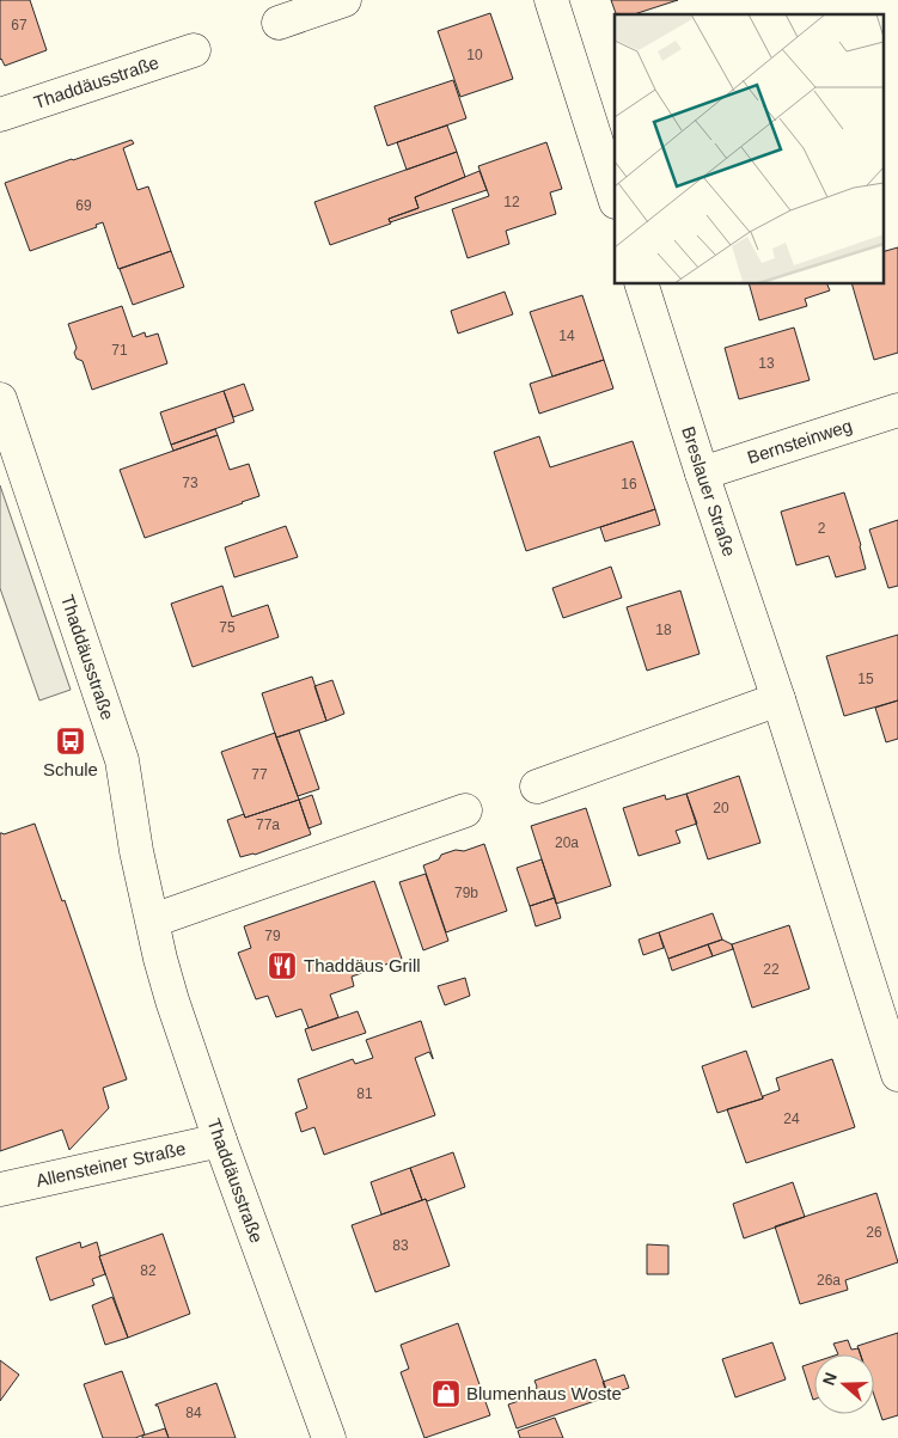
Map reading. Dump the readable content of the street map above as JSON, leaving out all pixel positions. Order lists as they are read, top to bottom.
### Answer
{
  "streets": {
    "street": [
      "Thaddäusstraße",
      "Bernsteinweg",
      "Breslauer Straße",
      "Allensteiner Straße"
    ]
  },
  "crossings": [
    ["Thaddäusstraße", "Allensteiner Straße"],
    ["Bernsteinweg", "Breslauer Straße"]
  ],
  "places": {
    "bus stop": ["Schule"],
    "restaurant": ["Thaddäus Grill"],
    "shop": ["Blumenhaus Woste"]
  },
  "house_numbers": [
    "67",
    "10",
    "12",
    "69",
    "14",
    "71",
    "13",
    "73",
    "16",
    "2",
    "75",
    "18",
    "15",
    "77",
    "20",
    "77a",
    "20a",
    "79b",
    "79",
    "22",
    "81",
    "24",
    "26",
    "83",
    "82",
    "26a",
    "84"
  ],
  "north": "left"
}
